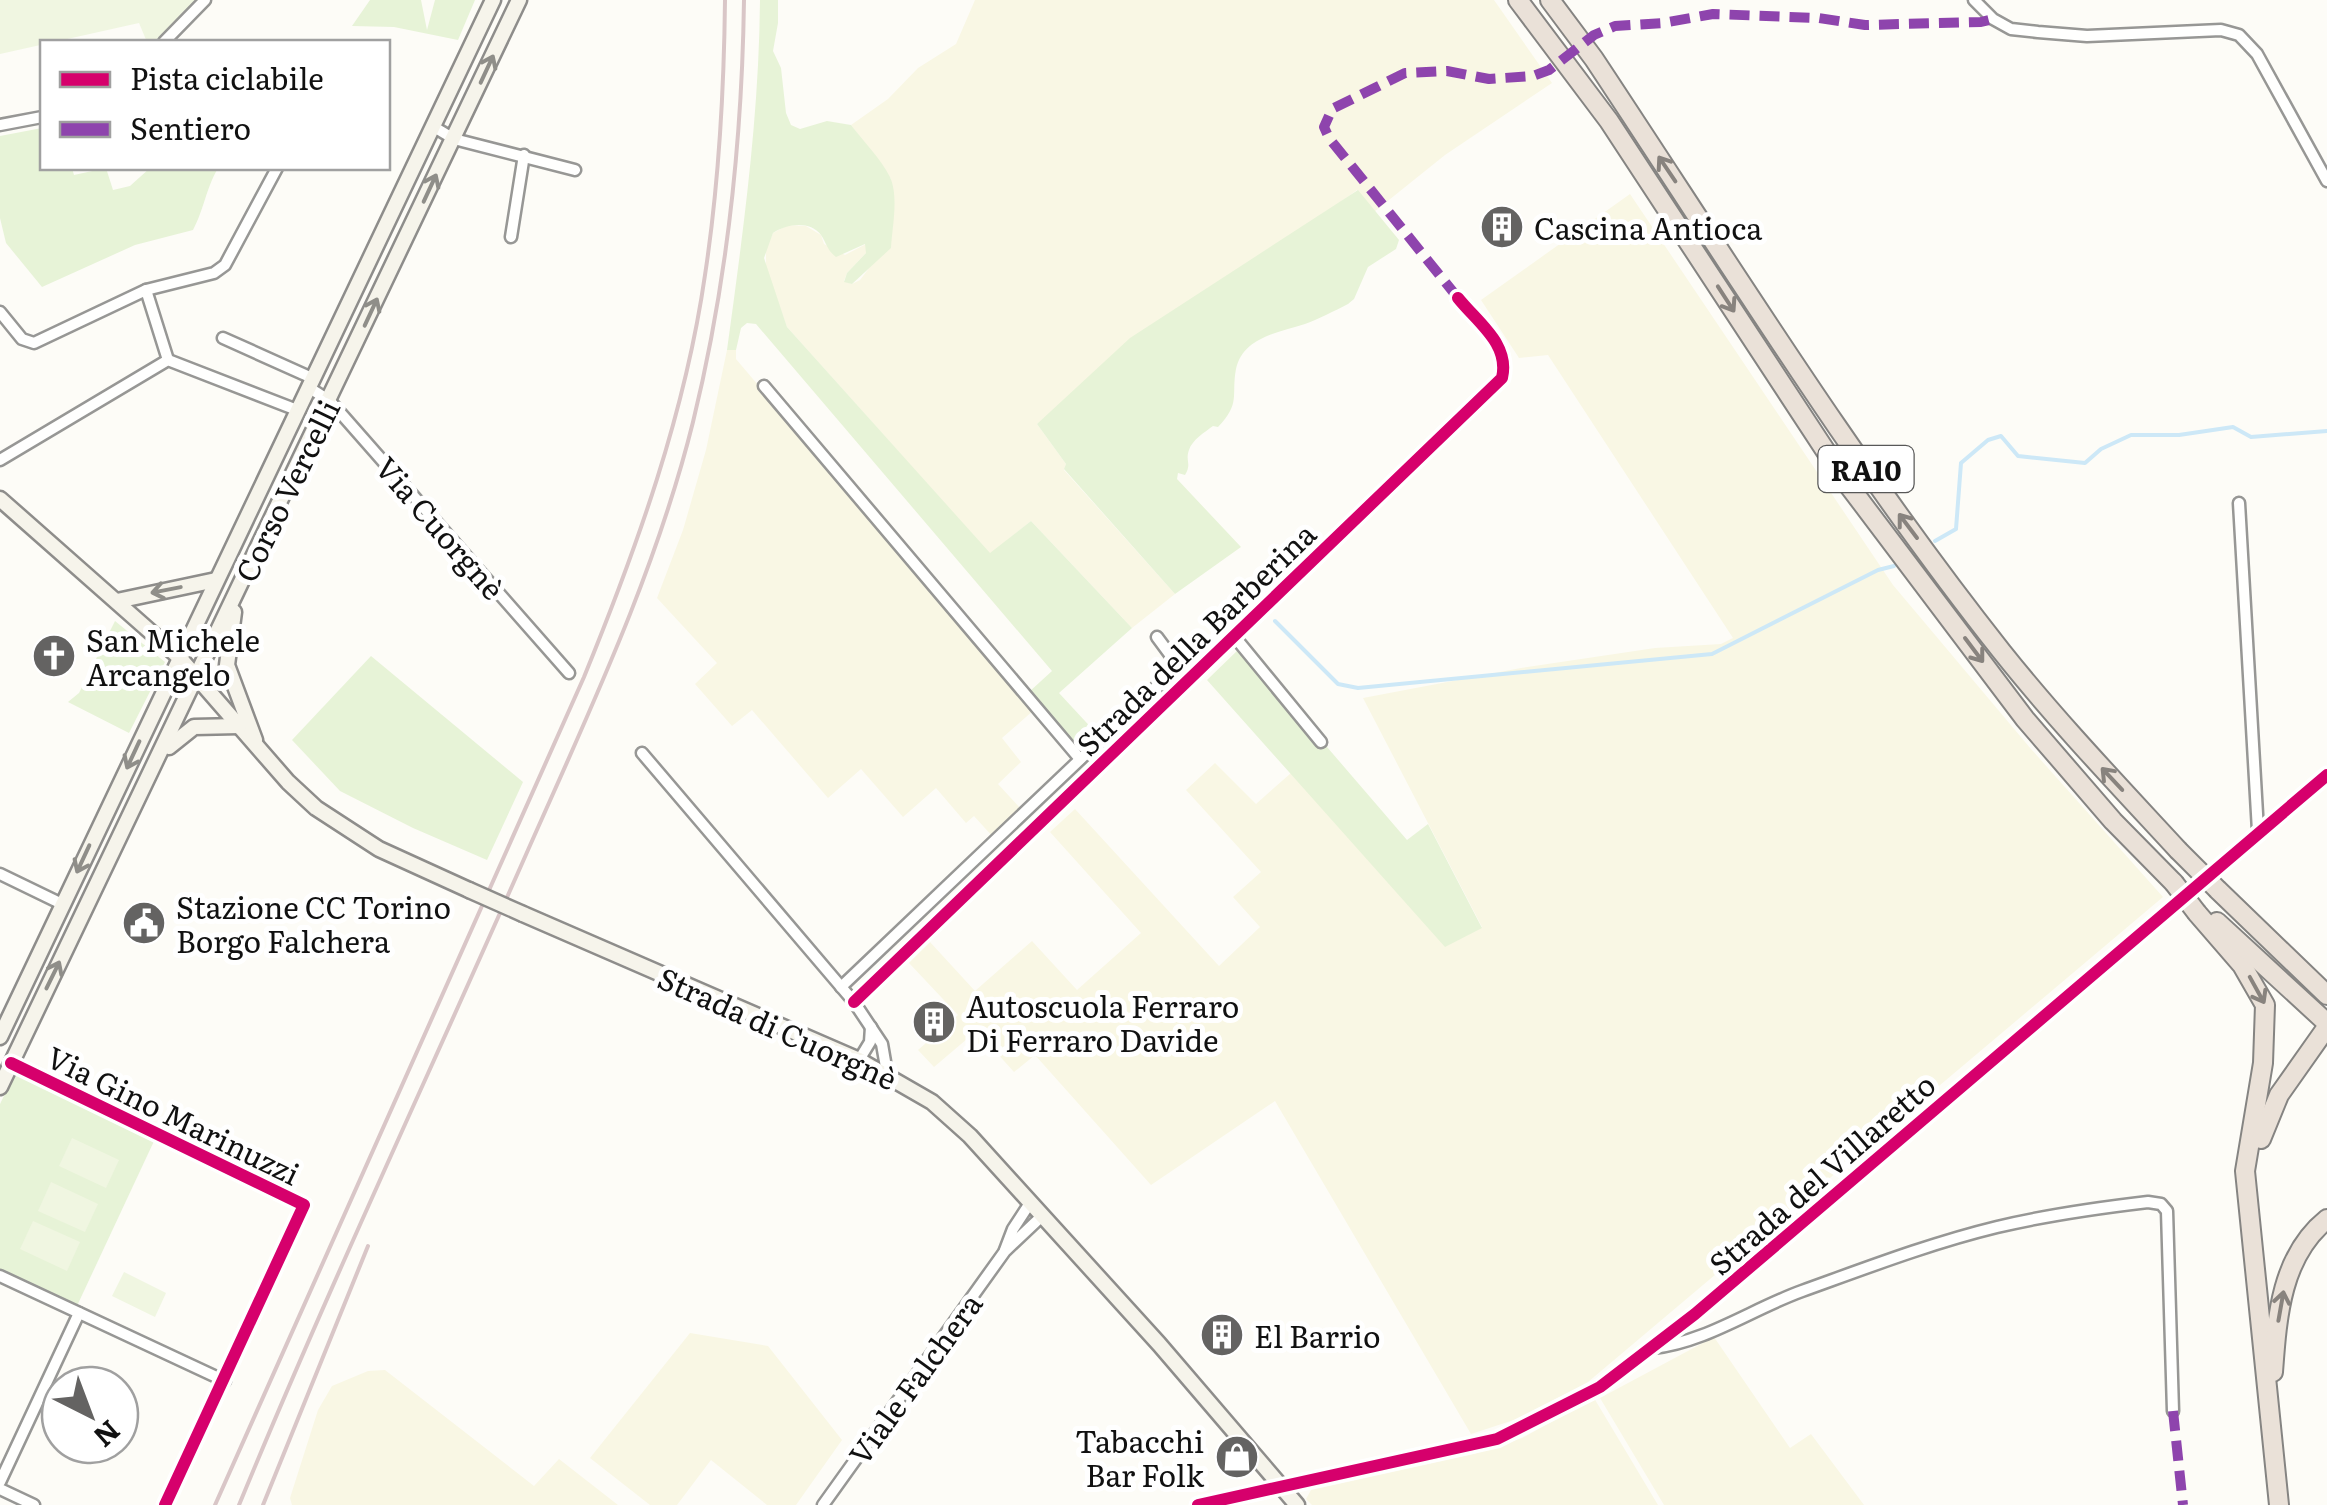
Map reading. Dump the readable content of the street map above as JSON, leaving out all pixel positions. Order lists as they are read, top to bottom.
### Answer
{
  "streets": {
    "highway": ["RA10"],
    "main road": ["Corso Vercelli", "Strada di Cuorgnè"],
    "street": [
      "Via Cuorgnè",
      "Strada della Barberina",
      "Via Gino Marinuzzi",
      "Strada del Villaretto",
      "Viale Falchera"
    ]
  },
  "crossings": [
    ["Corso Vercelli", "Via Cuorgnè"],
    ["Corso Vercelli", "Strada di Cuorgnè"],
    ["Corso Vercelli", "Via Gino Marinuzzi"],
    ["Strada di Cuorgnè", "Strada del Villaretto"],
    ["Strada di Cuorgnè", "Viale Falchera"]
  ],
  "places": {
    "building": ["Cascina Antioca", "Autoscuola Ferraro Di Ferraro Davide", "El Barrio"],
    "church": ["San Michele Arcangelo"],
    "public building": ["Stazione CC Torino Borgo Falchera"],
    "shop": ["Tabacchi Bar Folk"]
  },
  "legend": ["Pista ciclabile", "Sentiero"],
  "north": "bottom right"
}
